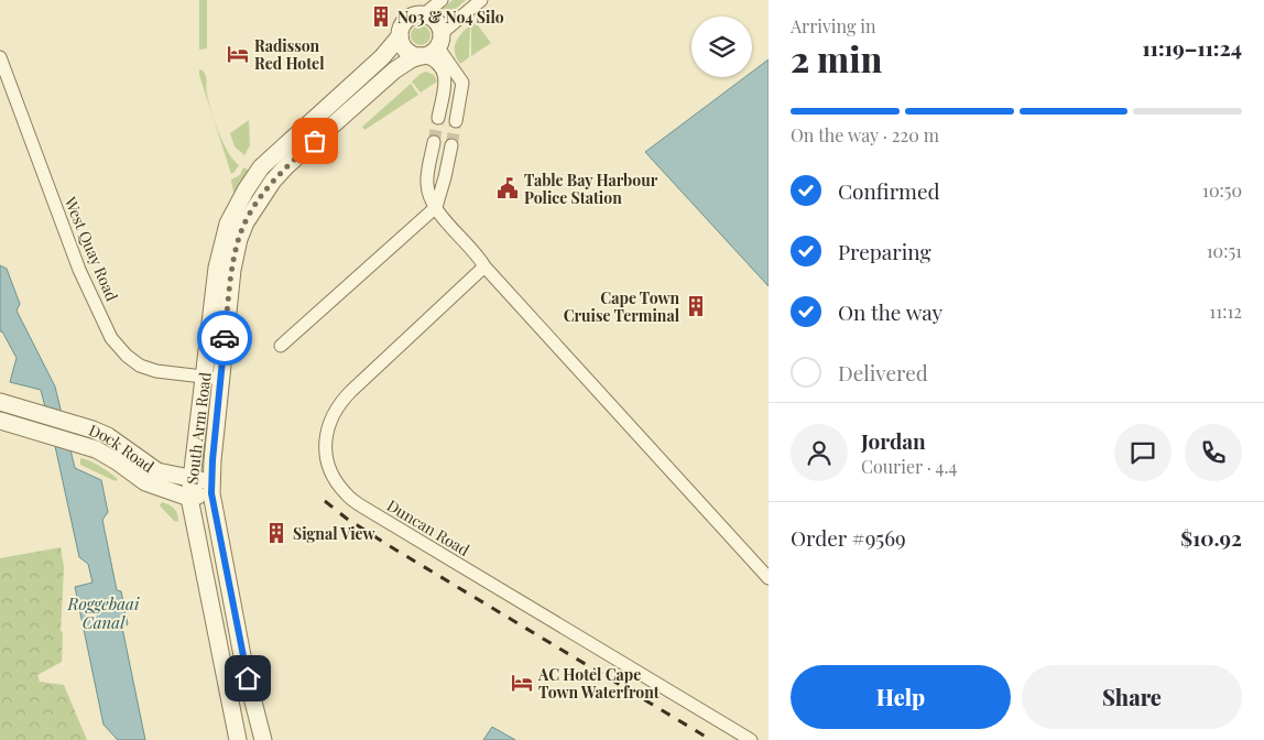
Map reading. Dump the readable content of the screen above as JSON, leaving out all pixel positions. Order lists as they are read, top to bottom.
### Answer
{
  "streets": {
    "street": [
      "West Quay Road",
      "South Arm Road",
      "Dock Road",
      "Duncan Road"
    ]
  },
  "crossings": [
    ["West Quay Road", "South Arm Road"],
    ["South Arm Road", "Dock Road"]
  ],
  "water": ["Roggebaai Canal"],
  "places": {
    "building": ["No3 & No4 Silo", "Cape Town Cruise Terminal", "Signal View"],
    "hotel": ["Radisson Red Hotel", "AC Hotel Cape Town Waterfront"],
    "public building": ["Table Bay Harbour Police Station"]
  },
  "page": {
    "heading": ["2 min", "Arriving in", "11:19–11:24"],
    "panel": [
      "Jordan",
      "Courier · 4.4",
      "Order #9569",
      "$10.92"
    ],
    "bar": "On the way · 220 m",
    "list": [
      ["Confirmed", "10:50"],
      ["Preparing", "10:51"],
      ["On the way", "11:12"],
      "Delivered"
    ],
    "buttons": ["Help", "Share"]
  }
}
